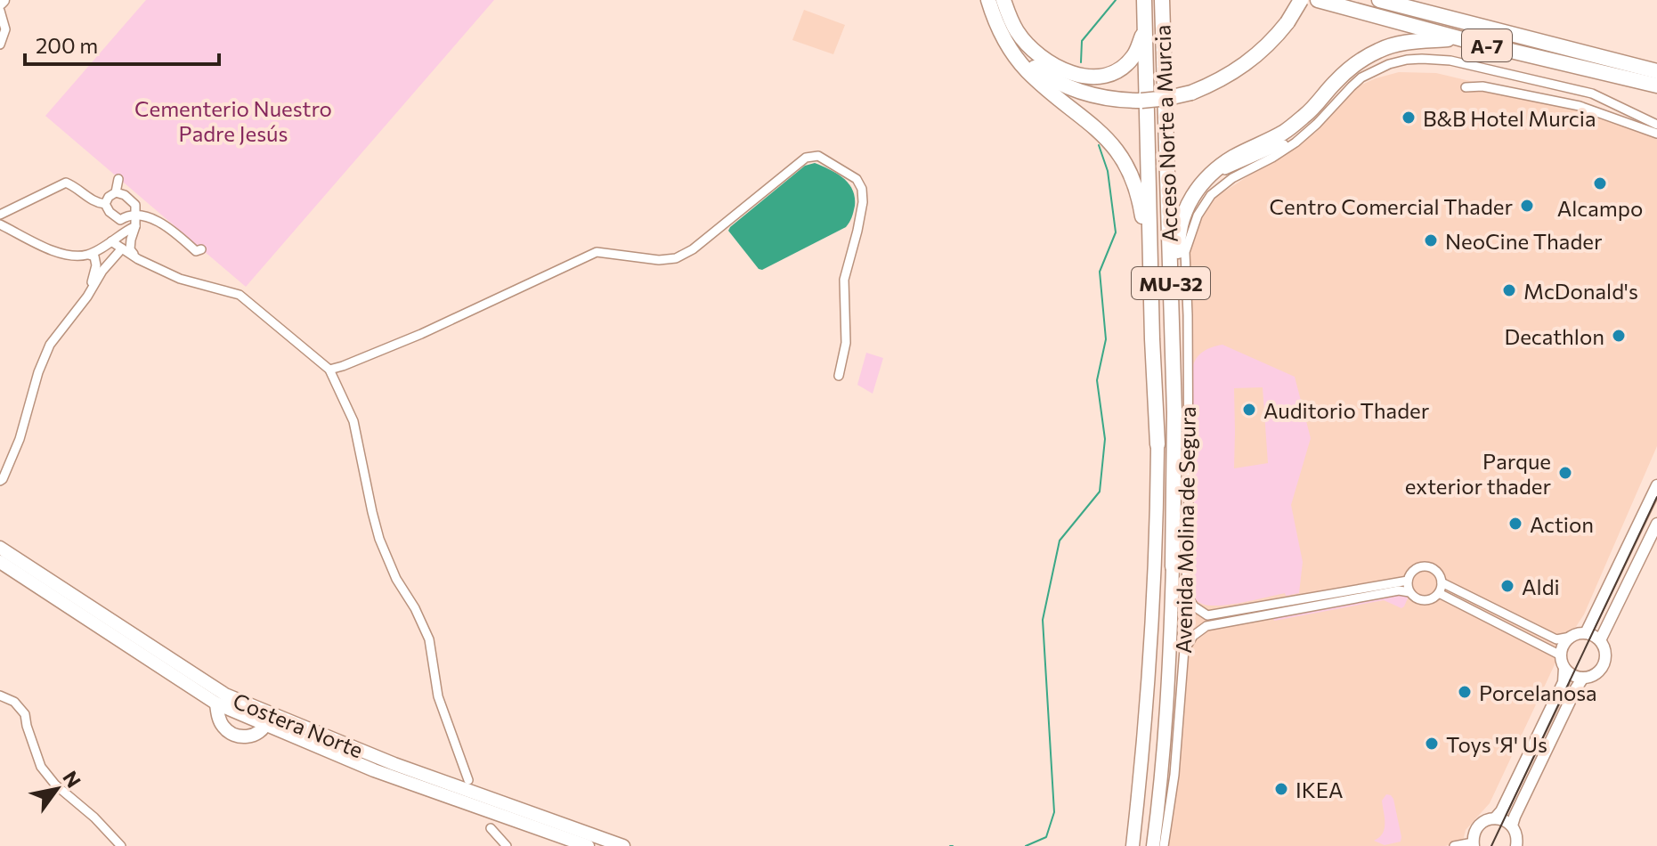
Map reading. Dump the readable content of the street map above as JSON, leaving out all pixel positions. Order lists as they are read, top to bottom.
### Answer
{
  "streets": {
    "highway": ["A-7", "Acceso Norte a Murcia", "MU-32"],
    "main road": ["Avenida Molina de Segura", "Costera Norte"]
  },
  "crossings": [
    ["Acceso Norte a Murcia", "Avenida Molina de Segura"]
  ],
  "parks": ["Cementerio Nuestro Padre Jesús"],
  "places": [
    "B&B Hotel Murcia",
    "Alcampo",
    "Centro Comercial Thader",
    "NeoCine Thader",
    "McDonald's",
    "Decathlon",
    "Auditorio Thader",
    "Parque exterior thader",
    "Action",
    "Aldi",
    "Porcelanosa",
    "Toys 'Я' Us",
    "IKEA"
  ],
  "scale_bar": "200 m",
  "north": "top right"
}
